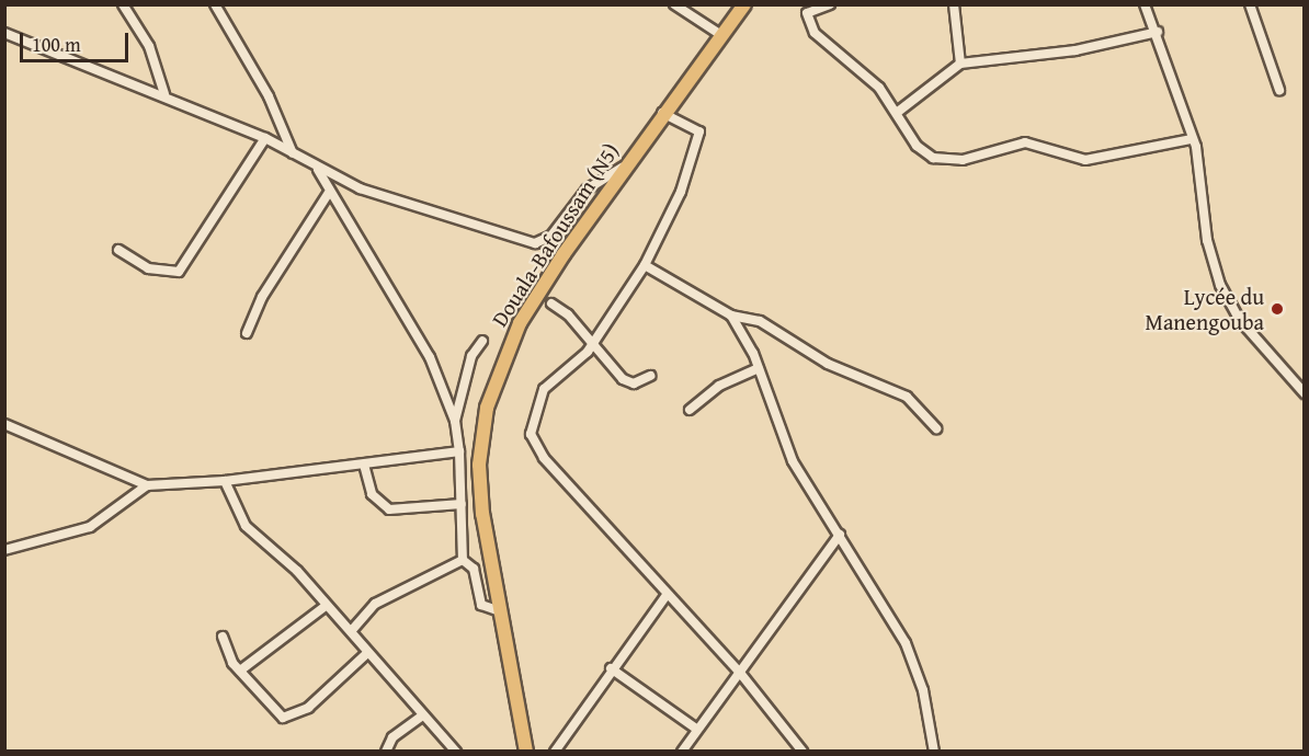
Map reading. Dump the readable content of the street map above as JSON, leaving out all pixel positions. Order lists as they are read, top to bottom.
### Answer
{
  "streets": {
    "highway": ["Douala-Bafoussam (N5)"]
  },
  "places": ["Lycée du Manengouba"],
  "scale_bar": "100 m"
}
